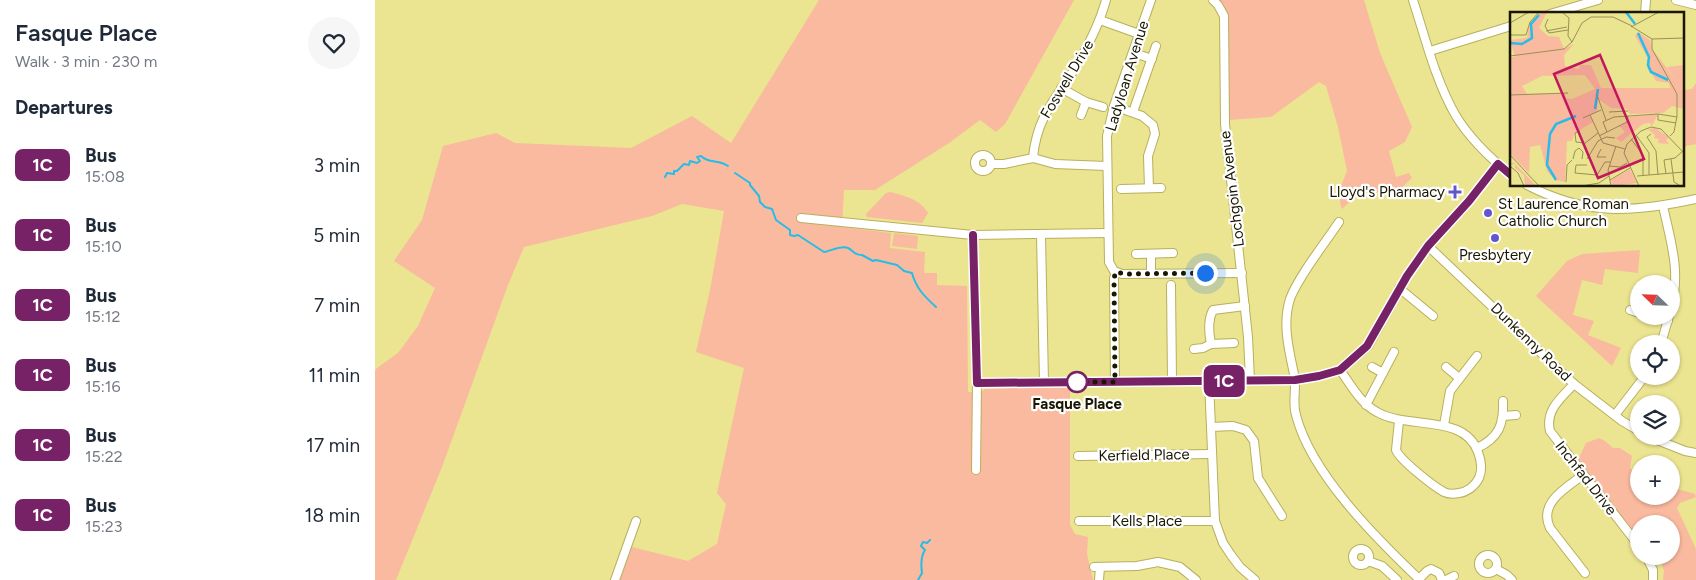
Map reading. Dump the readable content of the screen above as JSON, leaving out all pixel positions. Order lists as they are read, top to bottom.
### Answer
{
  "streets": {
    "street": [
      "Ladyloan Avenue",
      "Foswell Drive",
      "Lochgoin Avenue",
      "Dunkenny Road",
      "Kerfield Place",
      "Inchfad Drive",
      "Kells Place"
    ]
  },
  "crossings": [
    ["Dunkenny Road", "Inchfad Drive"]
  ],
  "places": {
    "health": ["Lloyd's Pharmacy"],
    "other": ["St Laurence Roman Catholic Church", "Presbytery", "Fasque Place"]
  },
  "lines": ["bus line 1C"],
  "north": "top left",
  "page": {
    "heading": [
      ["Fasque Place", "Walk · 3 min · 230 m"],
      "Departures"
    ],
    "on_map": "1C",
    "list": [
      {
        "mark": "1C",
        "name": "Bus",
        "note": "15:08",
        "value": "3 min"
      },
      {
        "mark": "1C",
        "name": "Bus",
        "note": "15:10",
        "value": "5 min"
      },
      {
        "mark": "1C",
        "name": "Bus",
        "note": "15:12",
        "value": "7 min"
      },
      {
        "mark": "1C",
        "name": "Bus",
        "note": "15:16",
        "value": "11 min"
      },
      {
        "mark": "1C",
        "name": "Bus",
        "note": "15:22",
        "value": "17 min"
      },
      {
        "mark": "1C",
        "name": "Bus",
        "note": "15:23",
        "value": "18 min"
      }
    ],
    "map_buttons": ["+", "−"]
  }
}
